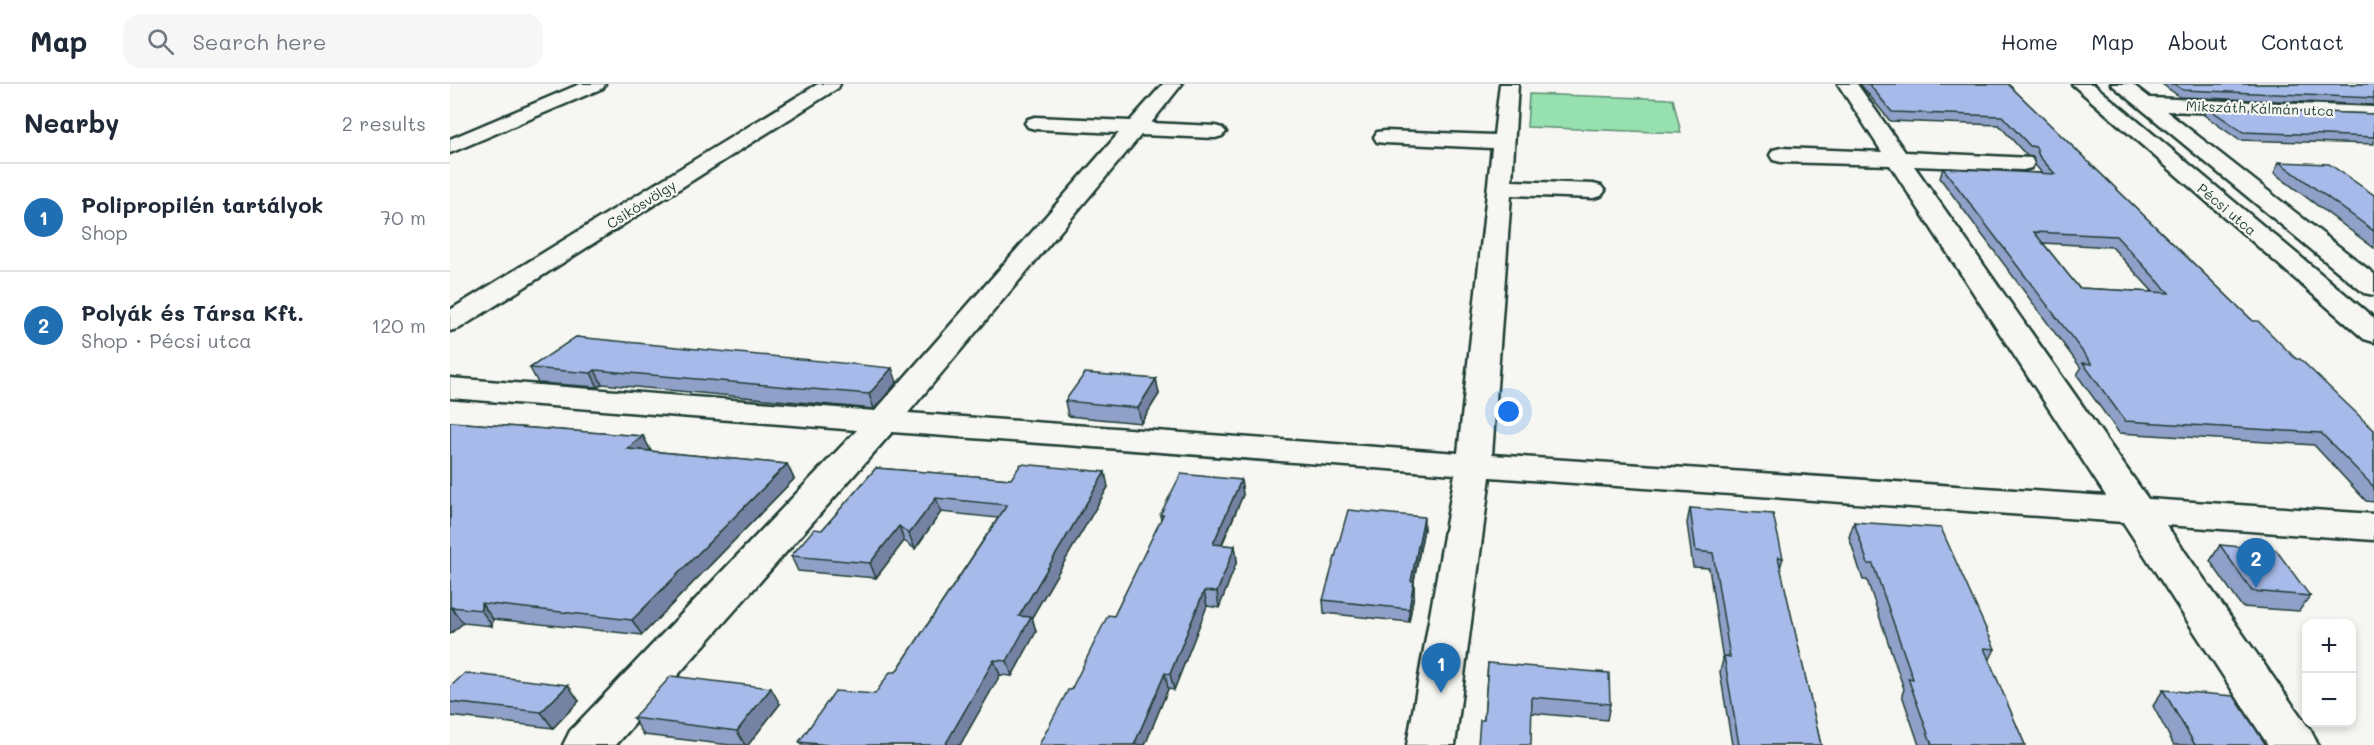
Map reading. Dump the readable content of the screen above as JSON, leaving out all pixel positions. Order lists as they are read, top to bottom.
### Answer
{
  "streets": {
    "street": ["Mikszáth Kálmán utca", "Csikósvölgy", "Pécsi utca"]
  },
  "page": {
    "header": "Map",
    "search": "Search here",
    "nav": [
      "Home",
      "Map",
      "About",
      "Contact"
    ],
    "heading": ["Nearby", "2 results"],
    "list": [
      {
        "mark": "1",
        "name": "Polipropilén tartályok",
        "note": "Shop",
        "value": "70 m"
      },
      {
        "mark": "2",
        "name": "Polyák és Társa Kft.",
        "note": "Shop · Pécsi utca",
        "value": "120 m"
      }
    ],
    "pins": ["2", "1"],
    "map_buttons": ["+", "−"]
  }
}
